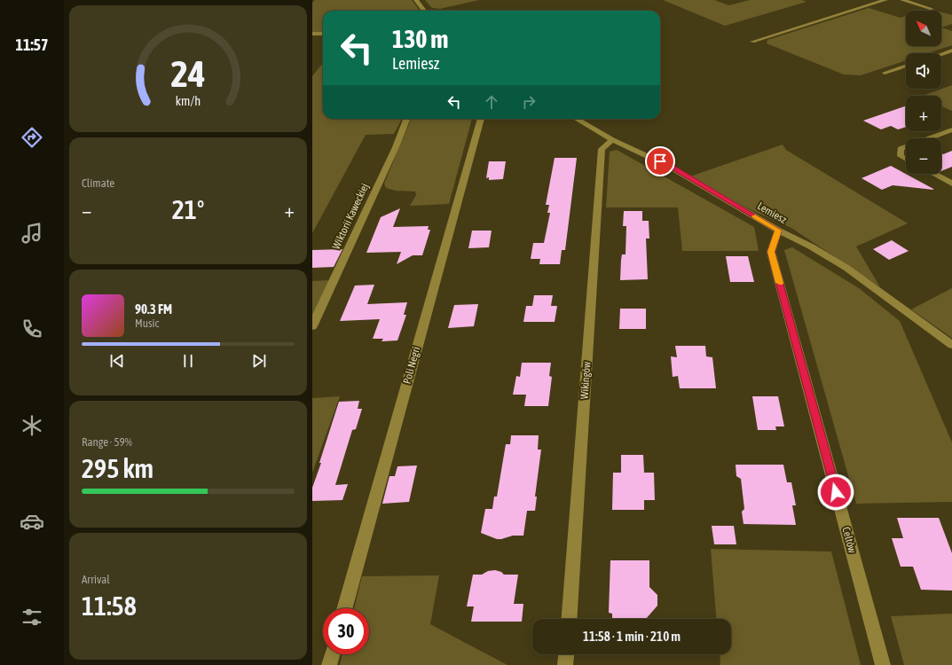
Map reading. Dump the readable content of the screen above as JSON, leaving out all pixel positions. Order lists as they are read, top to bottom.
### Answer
{
  "streets": {
    "street": [
      "Lemiesz",
      "Wiktorii Kaweckiej",
      "Poli Negri",
      "Wikingów",
      "Celtów"
    ]
  },
  "crossings": [
    ["Lemiesz", "Wikingów"],
    ["Lemiesz", "Celtów"]
  ],
  "north": "top left",
  "page": {
    "tabs": "11:57",
    "map_buttons": ["+", "−"],
    "turn": ["130 m", "Lemiesz"],
    "tile": [
      "Climate",
      ["Range · 59%", "295 km"],
      ["Arrival", "11:58"]
    ],
    "heat": ["−", "21°", "+"],
    "song": ["90.3 FM", "Music"],
    "limit": "30",
    "trip": "11:58 · 1 min · 210 m",
    "gauge": ["24", "km/h"]
  }
}
